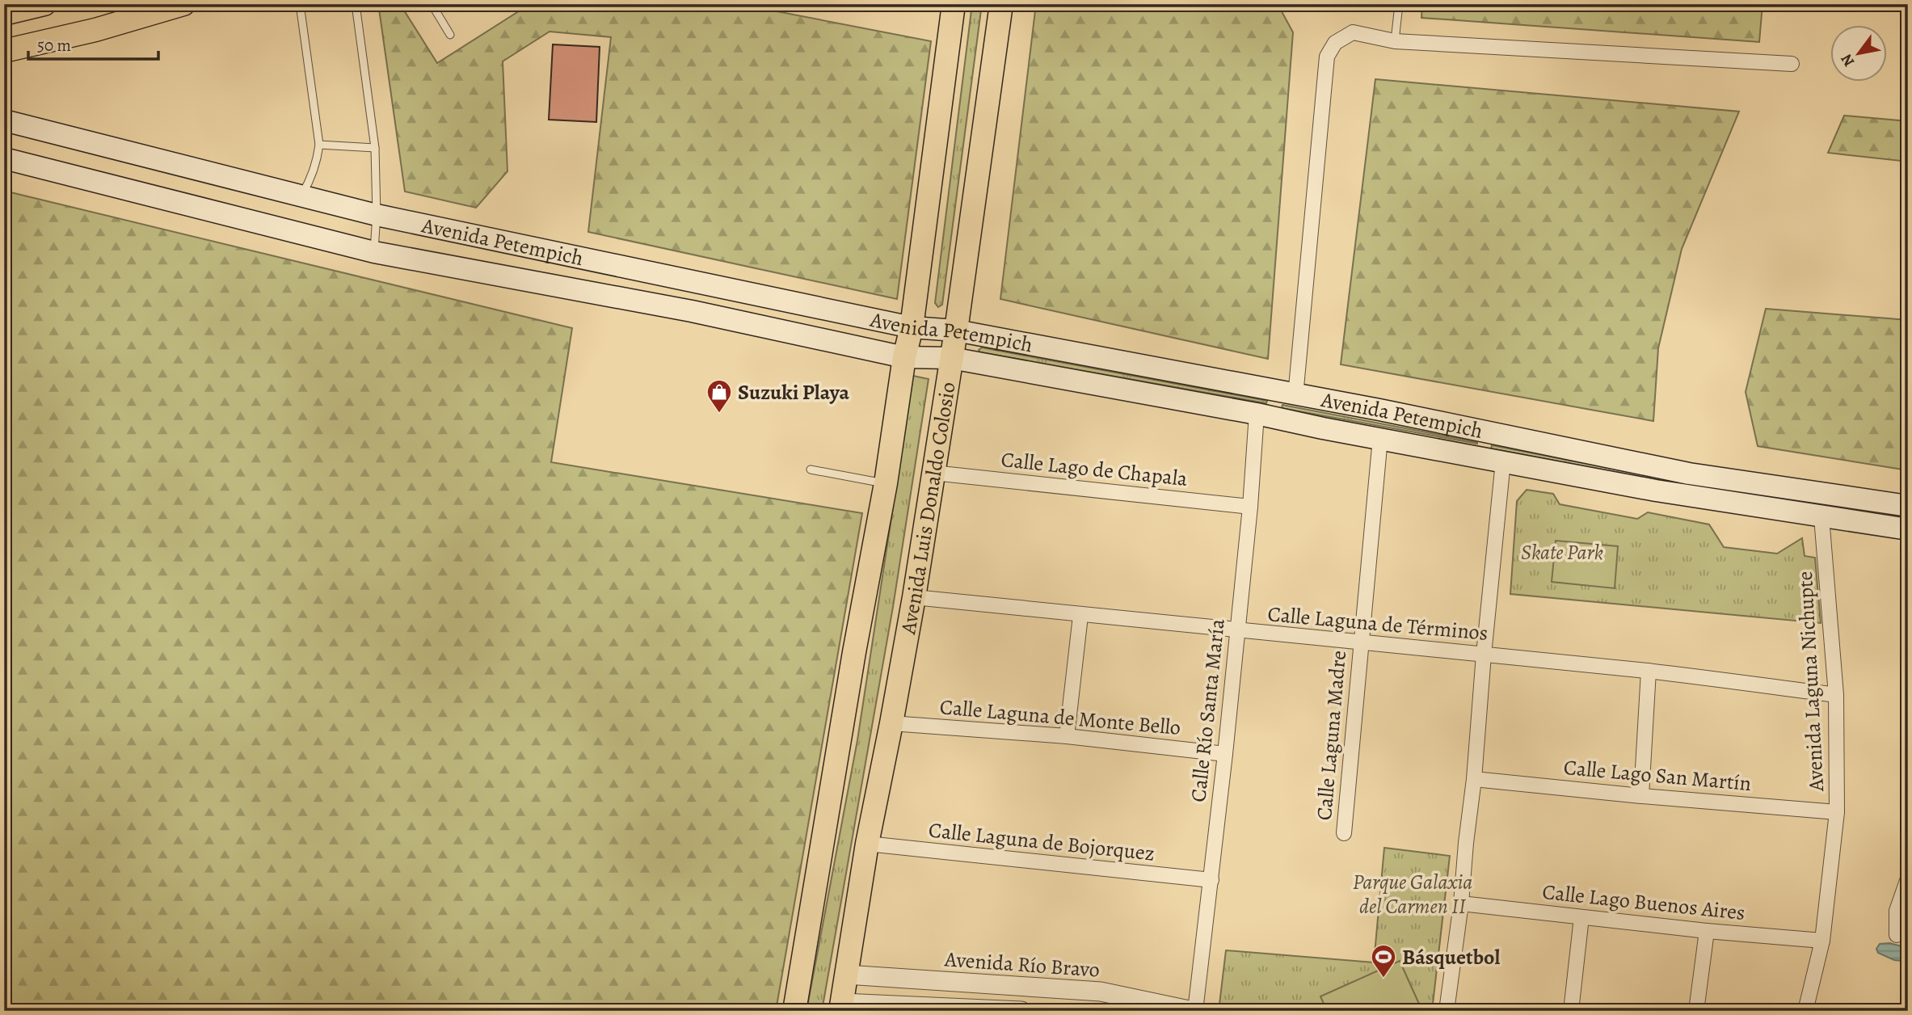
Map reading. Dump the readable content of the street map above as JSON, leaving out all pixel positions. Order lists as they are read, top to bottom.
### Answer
{
  "streets": {
    "main road": ["Avenida Petempich", "Avenida Luis Donaldo Colosio"],
    "street": [
      "Calle Lago de Chapala",
      "Calle Laguna de Términos",
      "Avenida Laguna Nichupte",
      "Calle Río Santa María",
      "Calle Laguna de Monte Bello",
      "Calle Laguna Madre",
      "Calle Lago San Martín",
      "Calle Laguna de Bojorquez",
      "Calle Lago Buenos Aires",
      "Avenida Río Bravo"
    ]
  },
  "crossings": [
    ["Avenida Petempich", "Avenida Luis Donaldo Colosio"],
    ["Avenida Petempich", "Avenida Laguna Nichupte"],
    ["Avenida Petempich", "Calle Río Santa María"],
    ["Avenida Petempich", "Calle Laguna Madre"],
    ["Calle Lago de Chapala", "Avenida Luis Donaldo Colosio"],
    ["Calle Lago de Chapala", "Calle Río Santa María"],
    ["Avenida Luis Donaldo Colosio", "Calle Laguna de Términos"],
    ["Avenida Luis Donaldo Colosio", "Calle Laguna de Monte Bello"],
    ["Avenida Luis Donaldo Colosio", "Calle Laguna de Bojorquez"],
    ["Avenida Luis Donaldo Colosio", "Avenida Río Bravo"],
    ["Calle Laguna de Términos", "Avenida Laguna Nichupte"],
    ["Calle Laguna de Términos", "Calle Río Santa María"],
    ["Calle Laguna de Términos", "Calle Laguna Madre"],
    ["Avenida Laguna Nichupte", "Calle Lago San Martín"],
    ["Avenida Laguna Nichupte", "Calle Lago Buenos Aires"],
    ["Calle Río Santa María", "Calle Laguna de Monte Bello"],
    ["Calle Río Santa María", "Calle Laguna de Bojorquez"],
    ["Calle Río Santa María", "Avenida Río Bravo"]
  ],
  "parks": ["Skate Park", "Parque Galaxia del Carmen II"],
  "places": {
    "shop": ["Suzuki Playa"],
    "sports": ["Básquetbol"]
  },
  "scale_bar": "50 m",
  "north": "bottom left"
}
